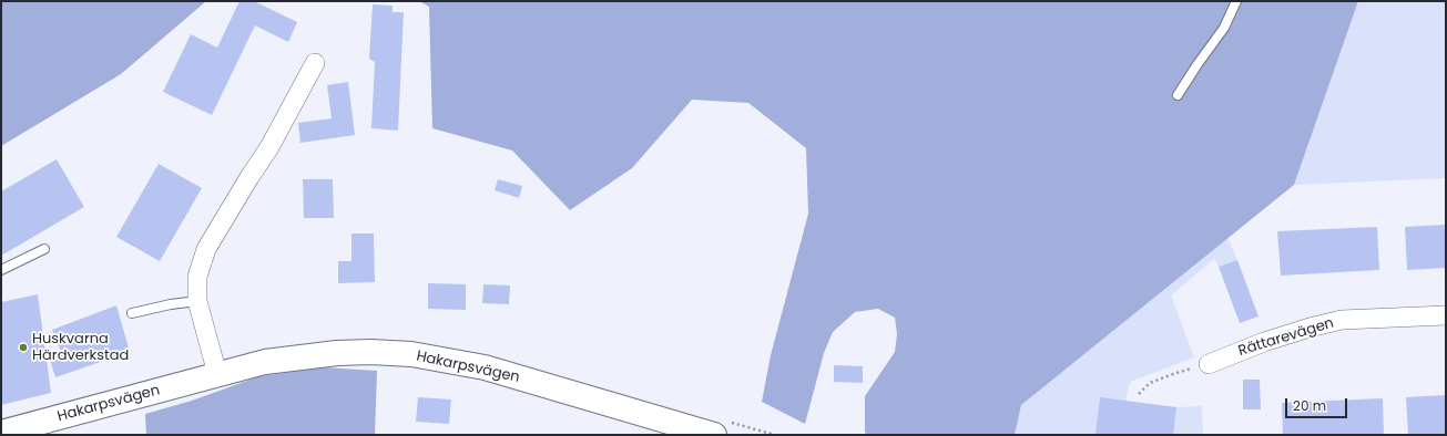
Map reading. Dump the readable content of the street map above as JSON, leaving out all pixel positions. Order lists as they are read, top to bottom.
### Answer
{
  "streets": {
    "street": ["Rättarevägen", "Hakarpsvägen"]
  },
  "places": ["Huskvarna Härdverkstad"],
  "scale_bar": "20 m"
}
